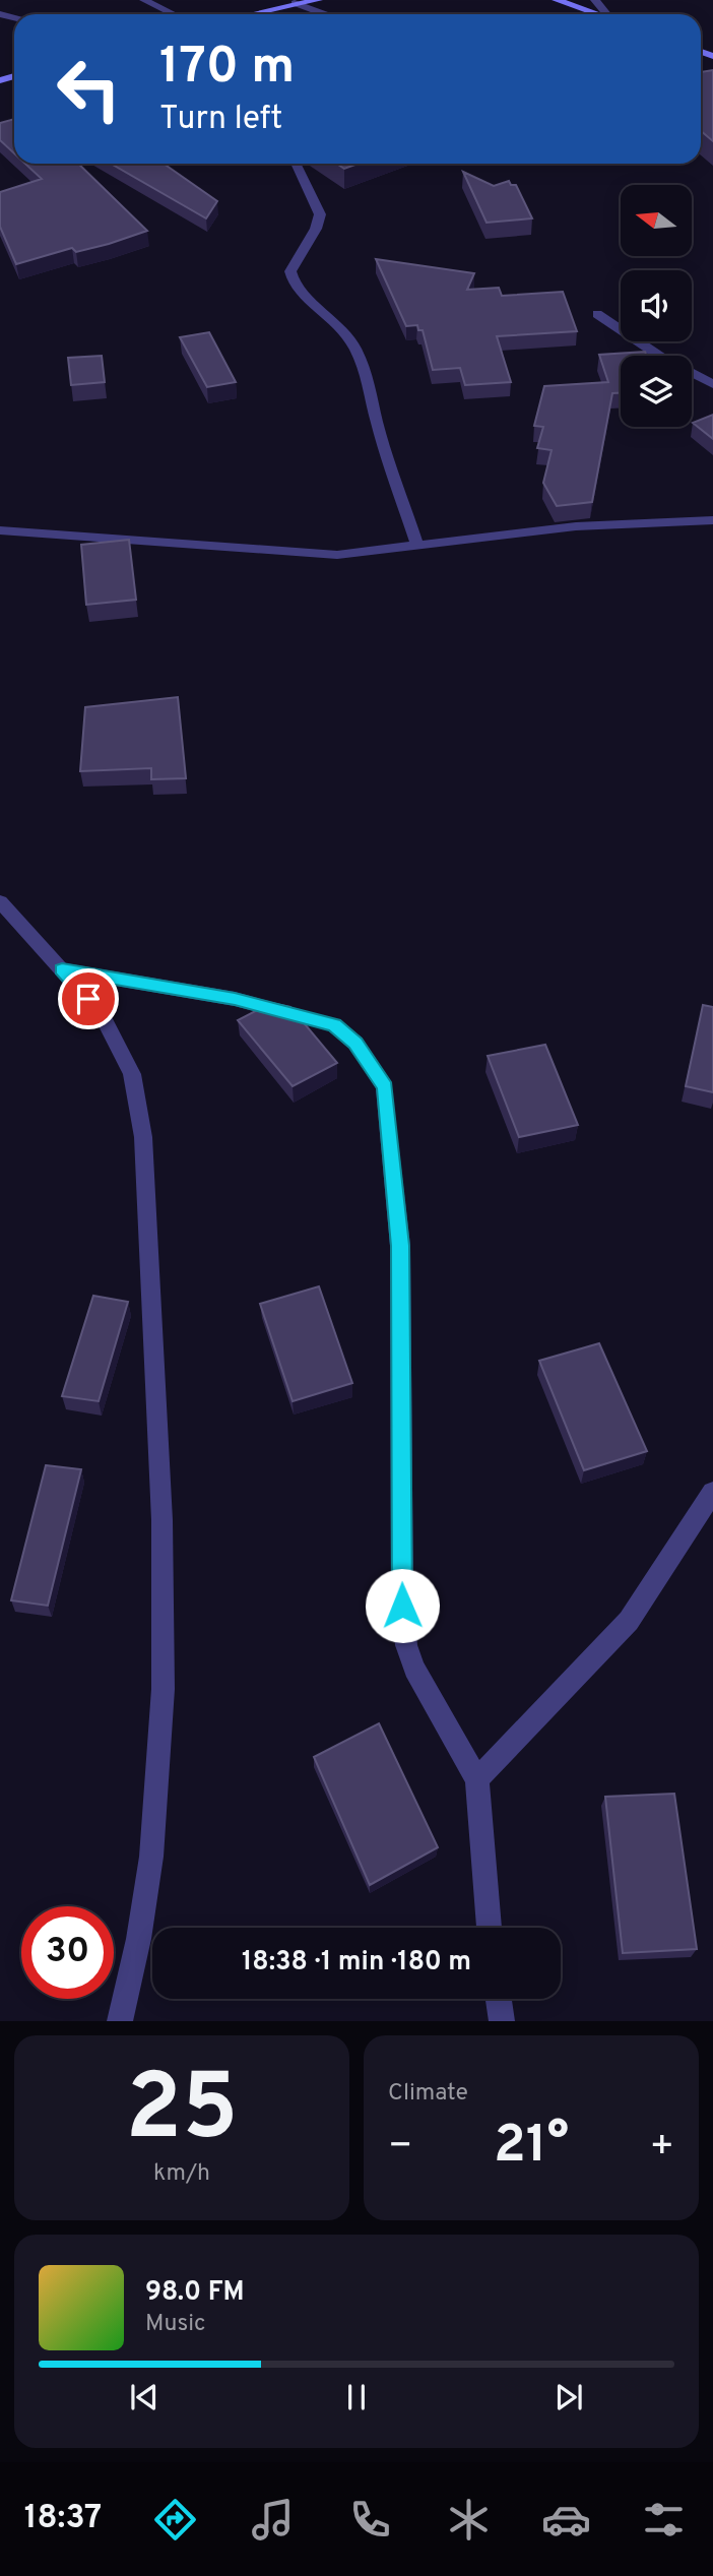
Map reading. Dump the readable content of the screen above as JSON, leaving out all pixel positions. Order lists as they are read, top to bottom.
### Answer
{
  "north": "left",
  "page": {
    "turn": ["170 m", "Turn left"],
    "limit": "30",
    "trip": "18:38 · 1 min · 180 m",
    "tile": [
      ["25", "km/h"],
      "Climate"
    ],
    "heat": ["−", "21°", "+"],
    "song": ["98.0 FM", "Music"],
    "tabs": "18:37"
  }
}
